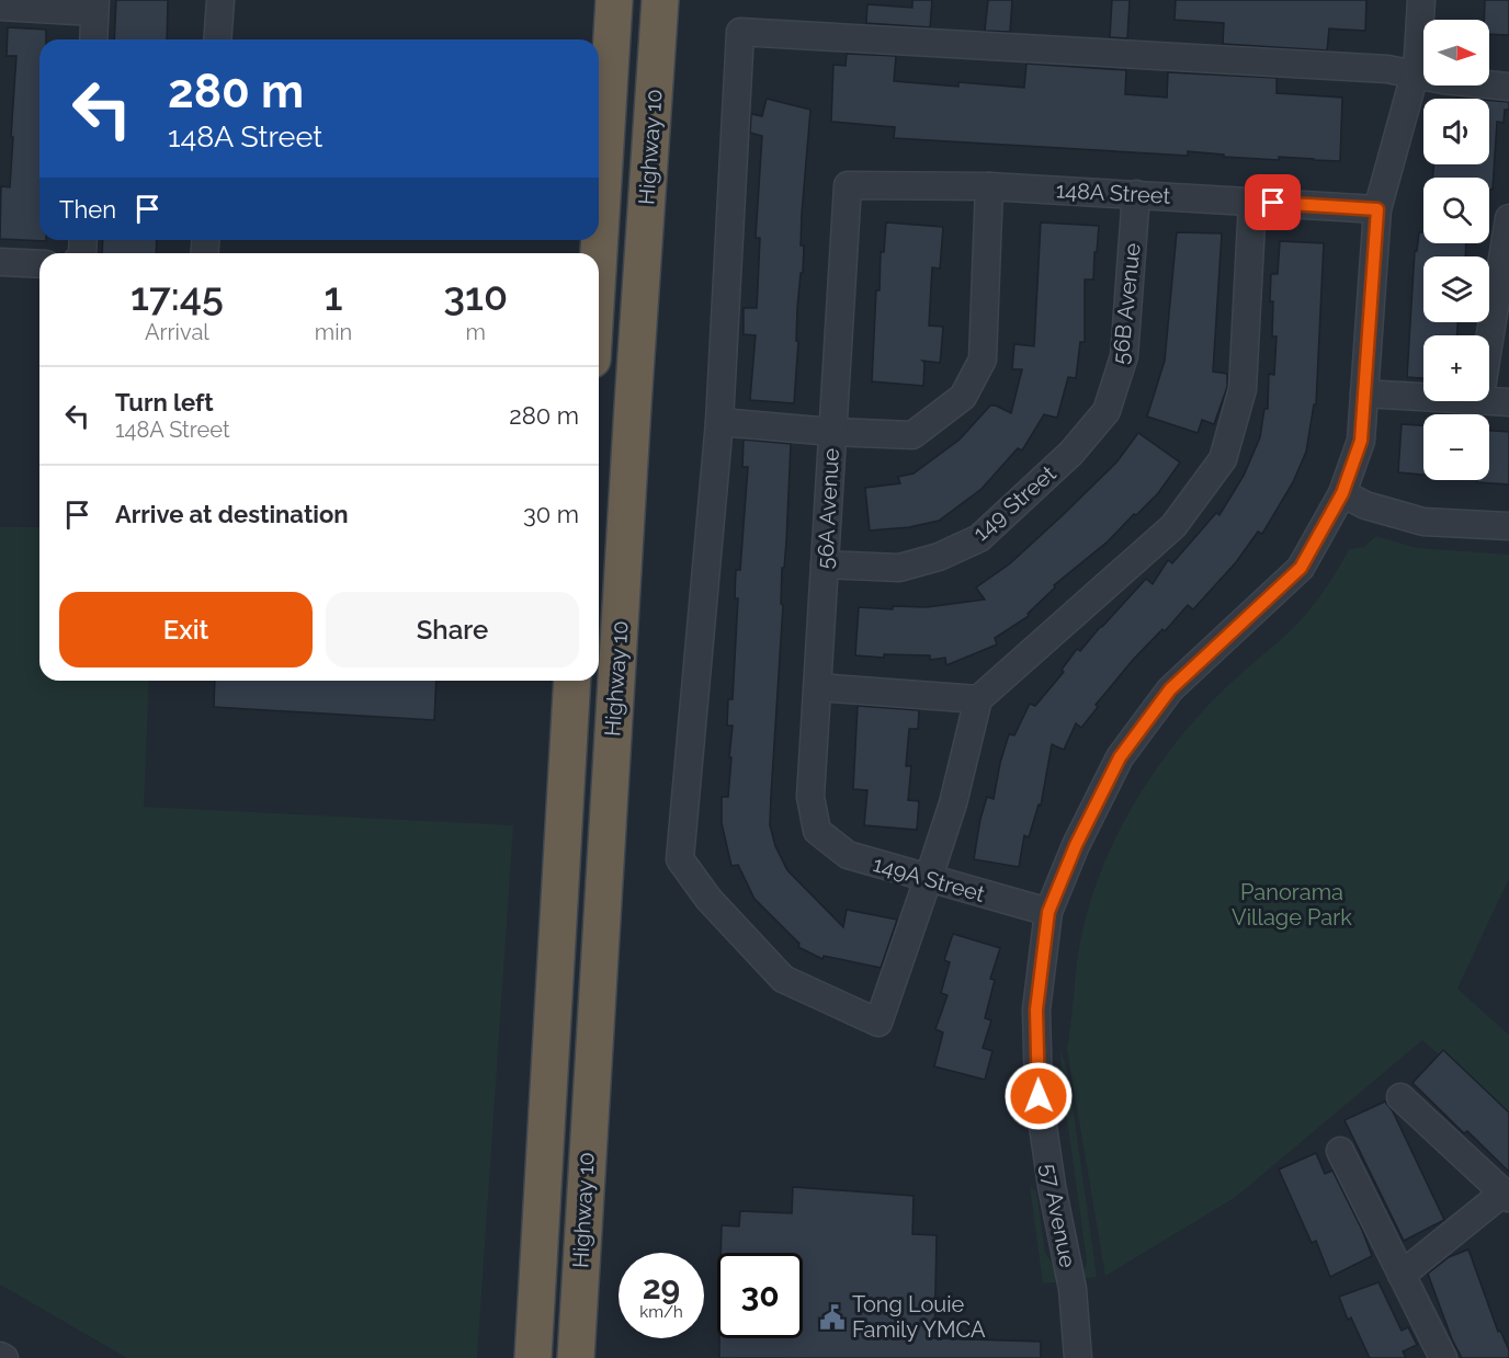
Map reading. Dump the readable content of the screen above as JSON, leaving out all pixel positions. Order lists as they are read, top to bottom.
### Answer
{
  "streets": {
    "highway": ["Highway 10"],
    "street": [
      "148A Street",
      "56B Avenue",
      "149 Street",
      "56A Avenue",
      "149A Street",
      "57 Avenue"
    ]
  },
  "crossings": [
    ["148A Street", "56B Avenue"],
    ["148A Street", "56A Avenue"],
    ["148A Street", "57 Avenue"],
    ["56B Avenue", "149 Street"],
    ["149 Street", "56A Avenue"],
    ["56A Avenue", "149A Street"],
    ["149A Street", "57 Avenue"]
  ],
  "parks": ["Panorama Village Park"],
  "places": {
    "public building": ["Tong Louie Family YMCA"]
  },
  "north": "right",
  "page": {
    "map_buttons": ["+", "−"],
    "turn": ["280 m", "148A Street"],
    "then": "Then",
    "eta": [
      "17:45",
      "Arrival",
      "1",
      "min",
      "310",
      "m"
    ],
    "list": [
      {
        "name": "Turn left",
        "note": "148A Street",
        "value": "280 m"
      },
      {
        "name": "Arrive at destination",
        "value": "30 m"
      }
    ],
    "buttons": ["Exit", "Share"],
    "speed": "29 km/h",
    "limit": "30"
  }
}
